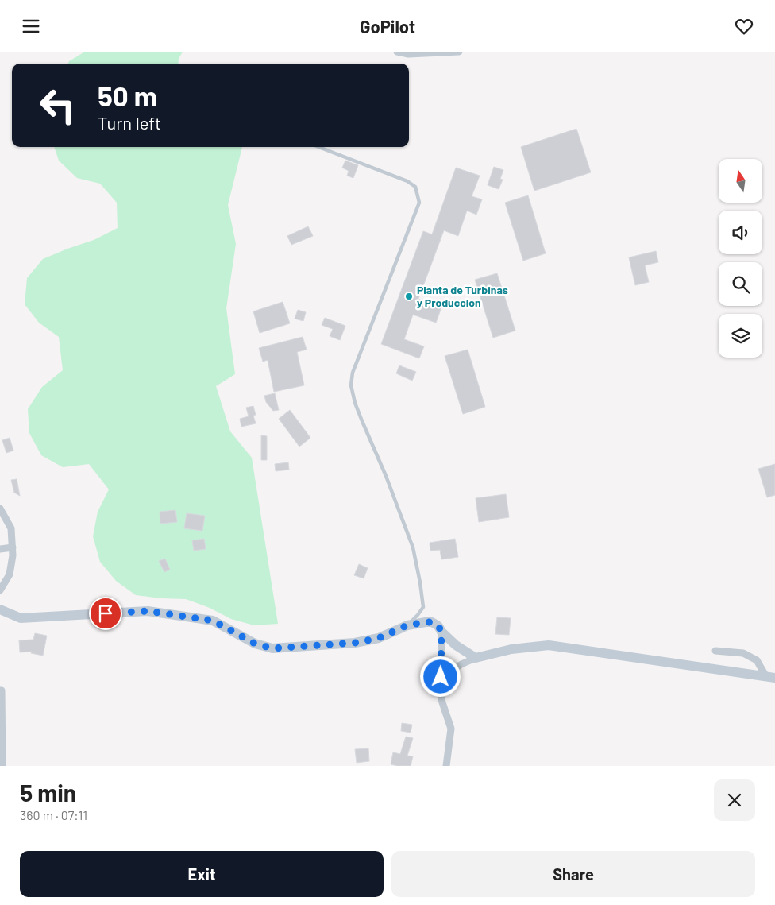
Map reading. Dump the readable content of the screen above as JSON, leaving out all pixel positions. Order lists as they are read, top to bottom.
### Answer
{
  "places": ["Planta de Turbinas y Produccion"],
  "north": "top",
  "page": {
    "header": "GoPilot",
    "turn": ["50 m", "Turn left"],
    "heading": ["5 min", "360 m · 07:11"],
    "buttons": ["Exit", "Share"]
  }
}
